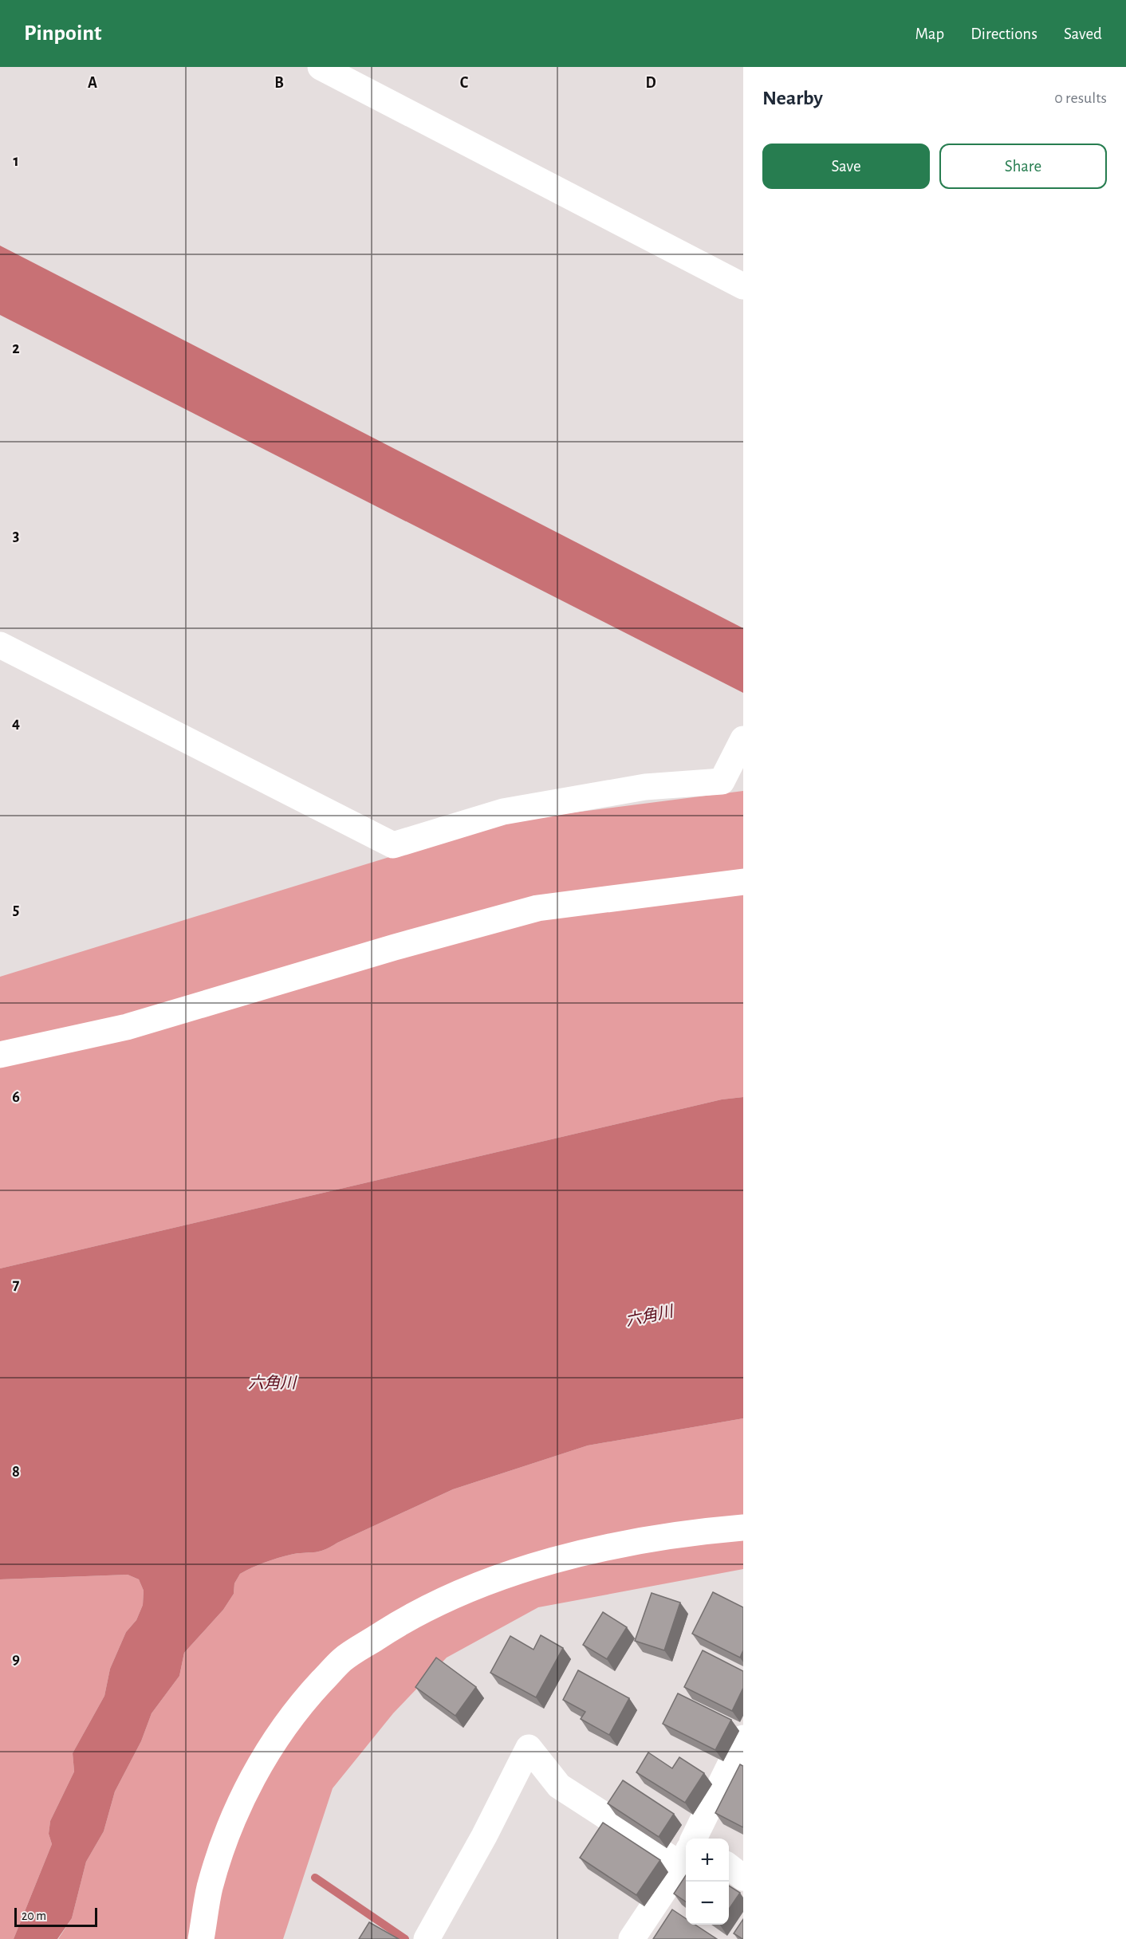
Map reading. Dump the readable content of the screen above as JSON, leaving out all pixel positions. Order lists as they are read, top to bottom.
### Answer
{
  "water": ["六角川"],
  "scale_bar": "20 m",
  "page": {
    "header": "Pinpoint",
    "nav": ["Map", "Directions", "Saved"],
    "heading": ["Nearby", "0 results"],
    "buttons": ["Save", "Share"],
    "map_buttons": ["+", "−"],
    "scale": "20 m"
  },
  "grid": {
    "columns": [
      "A",
      "B",
      "C",
      "D"
    ],
    "rows": [
      "1",
      "2",
      "3",
      "4",
      "5",
      "6",
      "7",
      "8",
      "9"
    ]
  }
}
